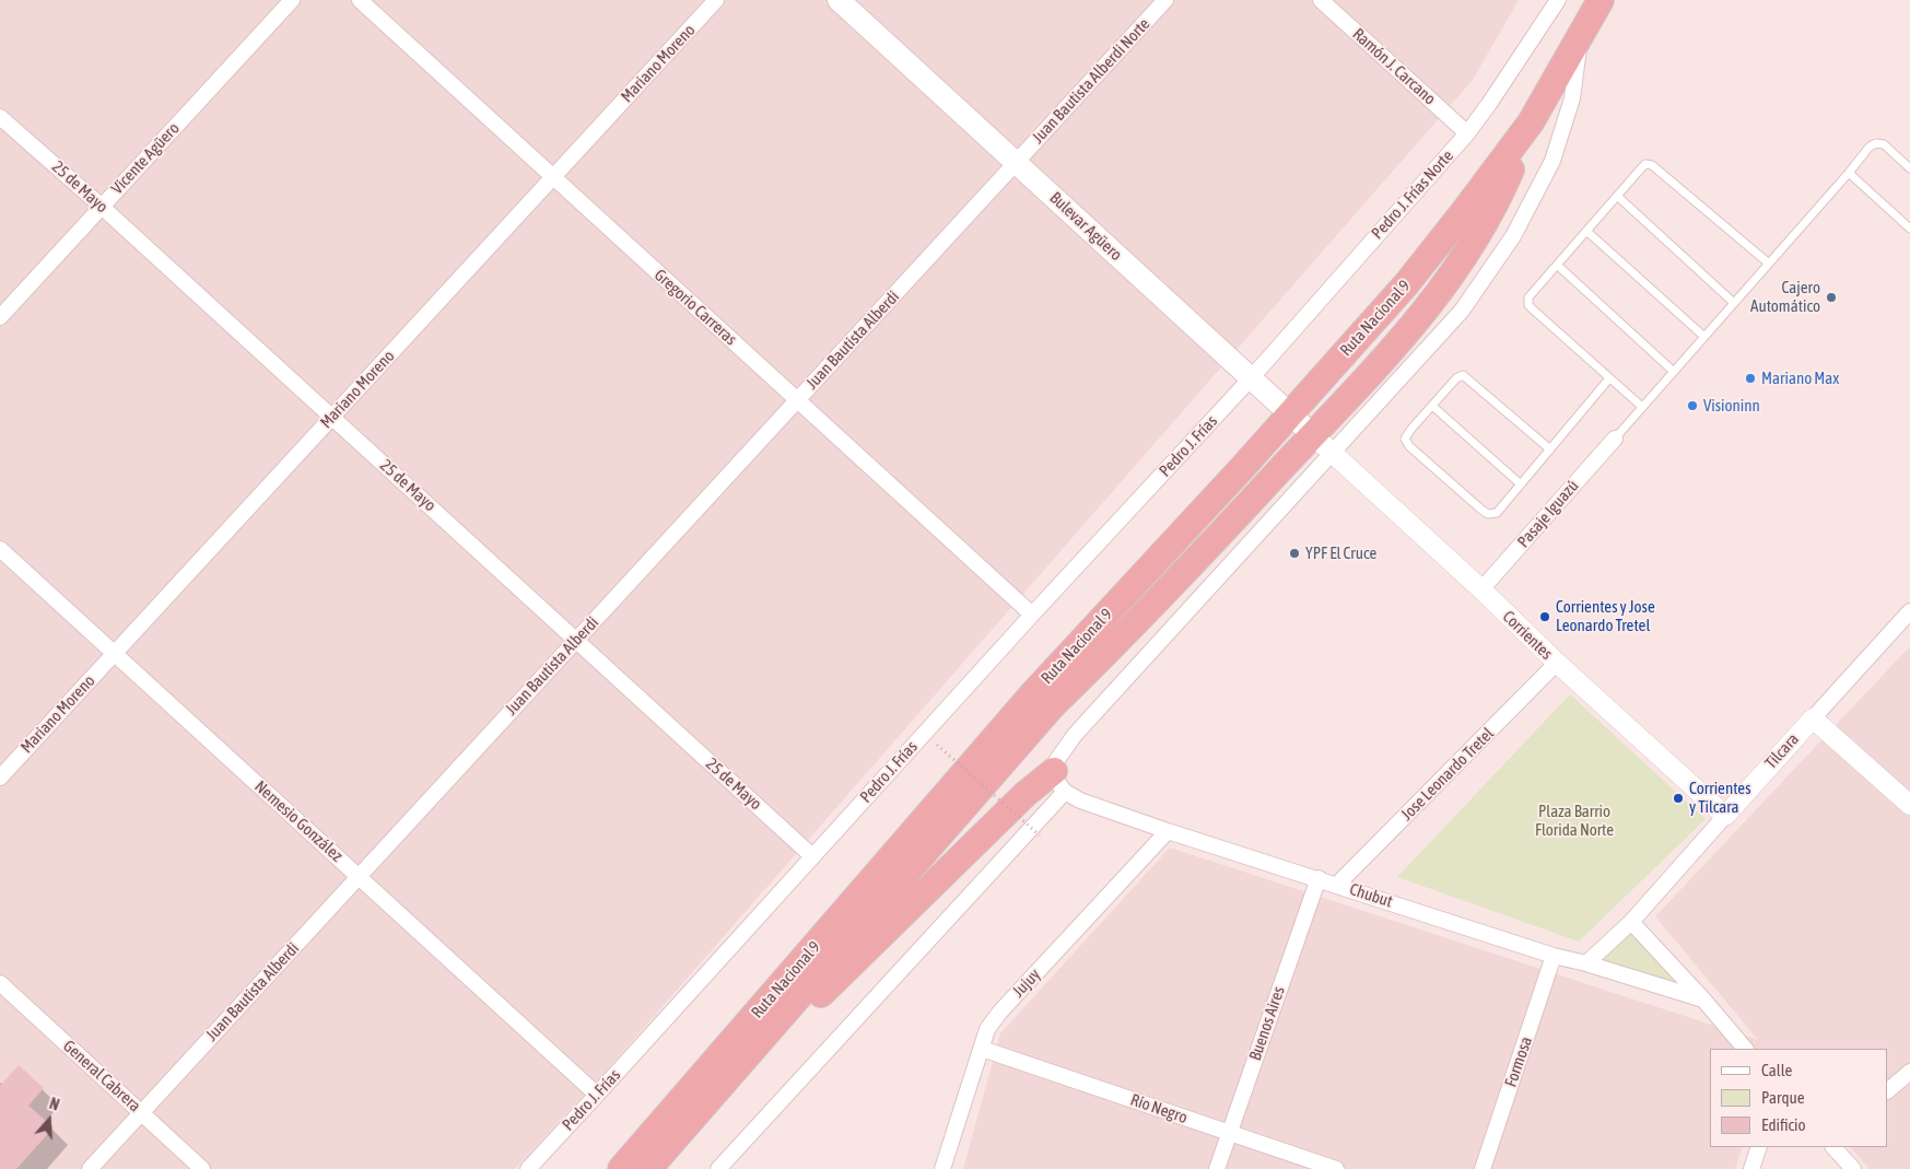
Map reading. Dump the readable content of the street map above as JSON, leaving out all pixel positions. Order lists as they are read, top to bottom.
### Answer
{
  "streets": {
    "highway": ["Ruta Nacional 9"],
    "main road": ["Bulevar Agüero"],
    "street": [
      "Mariano Moreno",
      "Ramón J. Carcano",
      "Juan Bautista Alberdi Norte",
      "Vicente Agüero",
      "25 de Mayo",
      "Pedro J. Frías Norte",
      "Gregorio Carreras",
      "Juan Bautista Alberdi",
      "Pedro J. Frías",
      "Pasaje Iguazú",
      "Corrientes",
      "Tilcara",
      "Jose Leonardo Tretel",
      "Nemesio González",
      "Chubut",
      "Jujuy",
      "Buenos Aires",
      "Formosa",
      "General Cabrera",
      "Río Negro"
    ]
  },
  "crossings": [
    ["Mariano Moreno", "25 de Mayo"],
    ["Mariano Moreno", "Gregorio Carreras"],
    ["Mariano Moreno", "Nemesio González"],
    ["Ramón J. Carcano", "Pedro J. Frías Norte"],
    ["Juan Bautista Alberdi Norte", "Bulevar Agüero"],
    ["Juan Bautista Alberdi Norte", "Juan Bautista Alberdi"],
    ["Vicente Agüero", "25 de Mayo"],
    ["25 de Mayo", "Juan Bautista Alberdi"],
    ["25 de Mayo", "Pedro J. Frías"],
    ["Pedro J. Frías Norte", "Bulevar Agüero"],
    ["Pedro J. Frías Norte", "Pedro J. Frías"],
    ["Bulevar Agüero", "Ruta Nacional 9"],
    ["Bulevar Agüero", "Juan Bautista Alberdi"],
    ["Bulevar Agüero", "Pedro J. Frías"],
    ["Bulevar Agüero", "Corrientes"],
    ["Gregorio Carreras", "Juan Bautista Alberdi"],
    ["Gregorio Carreras", "Pedro J. Frías"],
    ["Juan Bautista Alberdi", "Nemesio González"],
    ["Juan Bautista Alberdi", "General Cabrera"],
    ["Pedro J. Frías", "Nemesio González"],
    ["Pasaje Iguazú", "Corrientes"],
    ["Corrientes", "Tilcara"],
    ["Corrientes", "Jose Leonardo Tretel"],
    ["Tilcara", "Chubut"],
    ["Jose Leonardo Tretel", "Chubut"],
    ["Chubut", "Jujuy"],
    ["Chubut", "Buenos Aires"],
    ["Chubut", "Formosa"],
    ["Jujuy", "Río Negro"],
    ["Buenos Aires", "Río Negro"]
  ],
  "parks": ["Plaza Barrio Florida Norte"],
  "places": [
    "Cajero Automático",
    "Mariano Max",
    "Visioninn",
    "YPF El Cruce",
    "Corrientes y Jose Leonardo Tretel",
    "Corrientes y Tilcara"
  ],
  "legend": ["Calle", "Parque", "Edificio"],
  "north": "top"
}
